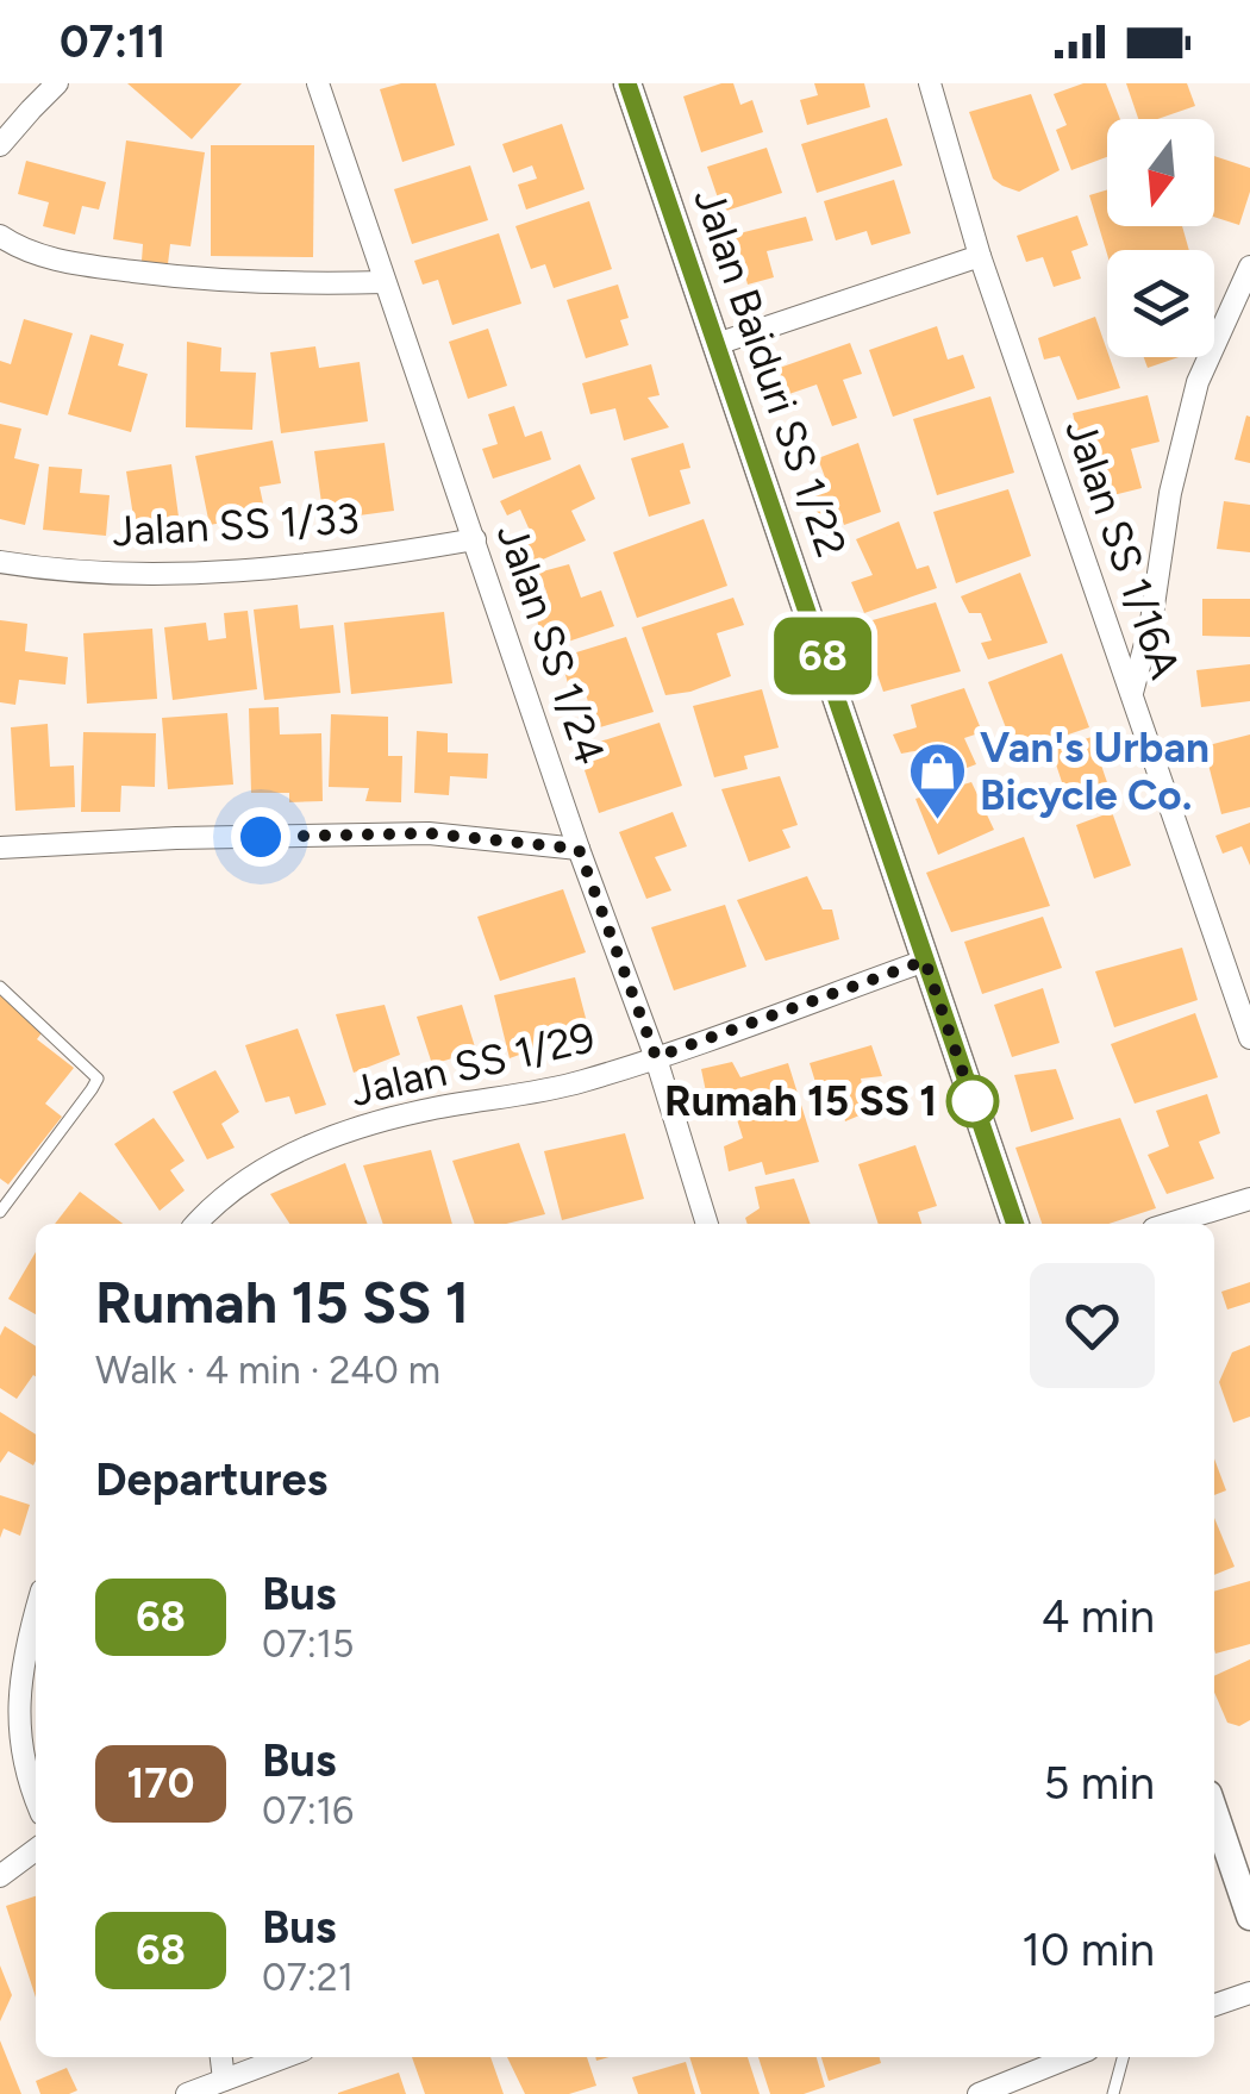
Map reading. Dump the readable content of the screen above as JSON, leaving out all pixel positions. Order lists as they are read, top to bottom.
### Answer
{
  "streets": {
    "street": [
      "Jalan Baiduri SS 1/22",
      "Jalan SS 1/33",
      "Jalan SS 1/16A",
      "Jalan SS 1/24",
      "Jalan SS 1/29"
    ]
  },
  "crossings": [
    ["Jalan Baiduri SS 1/22", "Jalan SS 1/29"],
    ["Jalan SS 1/33", "Jalan SS 1/24"],
    ["Jalan SS 1/24", "Jalan SS 1/29"]
  ],
  "places": {
    "shop": ["Van's Urban Bicycle Co."],
    "other": ["Rumah 15 SS 1"]
  },
  "lines": ["bus line 68"],
  "north": "bottom",
  "page": {
    "status": "07:11",
    "on_map": "68",
    "heading": [
      ["Rumah 15 SS 1", "Walk · 4 min · 240 m"],
      "Departures"
    ],
    "list": [
      {
        "mark": "68",
        "name": "Bus",
        "note": "07:15",
        "value": "4 min"
      },
      {
        "mark": "170",
        "name": "Bus",
        "note": "07:16",
        "value": "5 min"
      },
      {
        "mark": "68",
        "name": "Bus",
        "note": "07:21",
        "value": "10 min"
      }
    ]
  }
}
